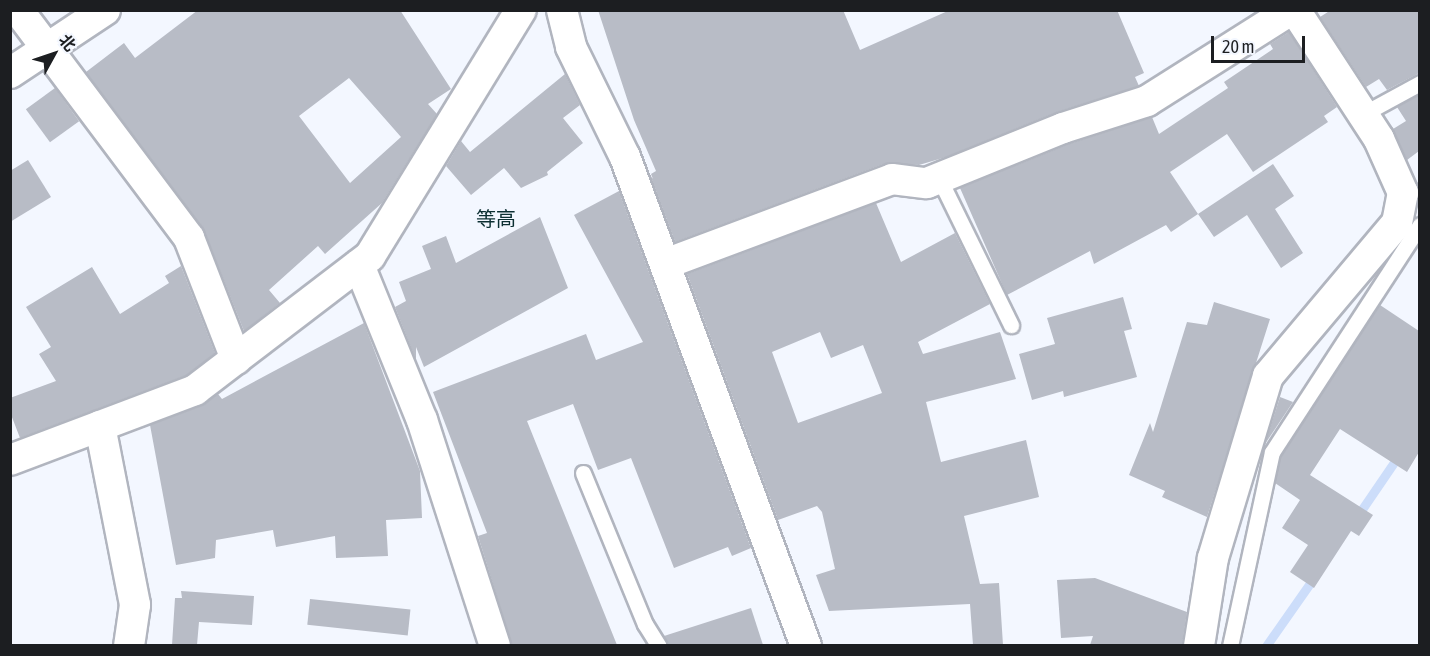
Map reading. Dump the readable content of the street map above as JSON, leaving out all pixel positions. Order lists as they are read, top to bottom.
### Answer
{
  "districts": ["等高"],
  "scale_bar": "20 m",
  "north": "top right"
}
